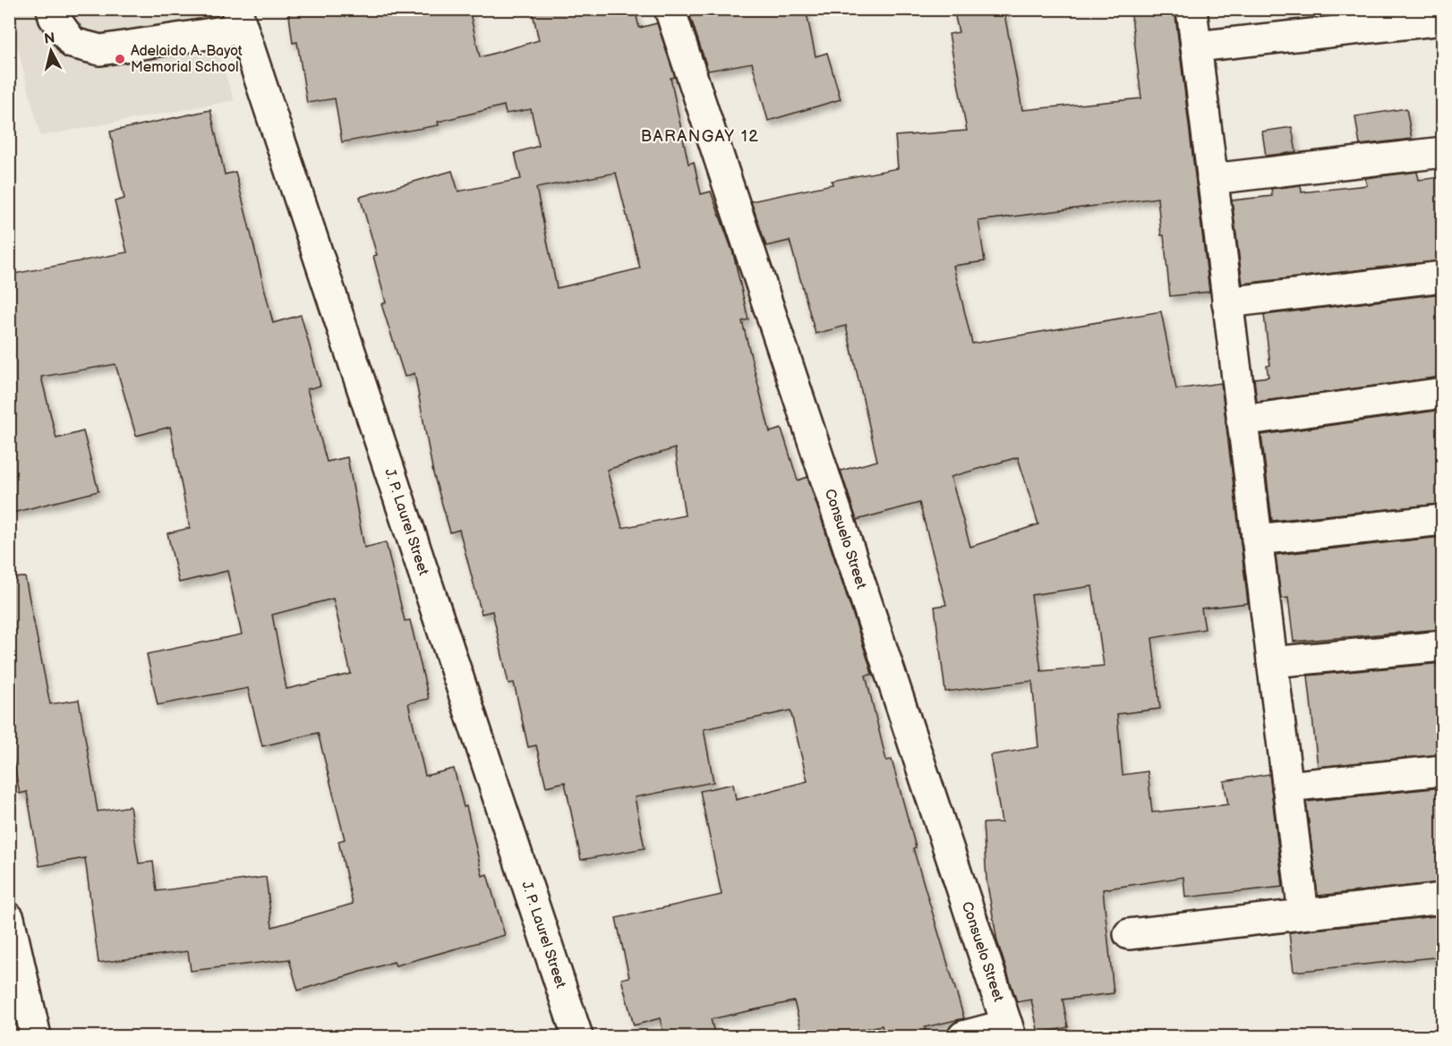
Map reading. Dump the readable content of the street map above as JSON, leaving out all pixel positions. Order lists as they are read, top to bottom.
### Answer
{
  "streets": {
    "street": ["J. P. Laurel Street", "Consuelo Street"]
  },
  "districts": ["BARANGAY 12"],
  "places": ["Adelaido A. Bayot Memorial School"],
  "north": "top"
}
